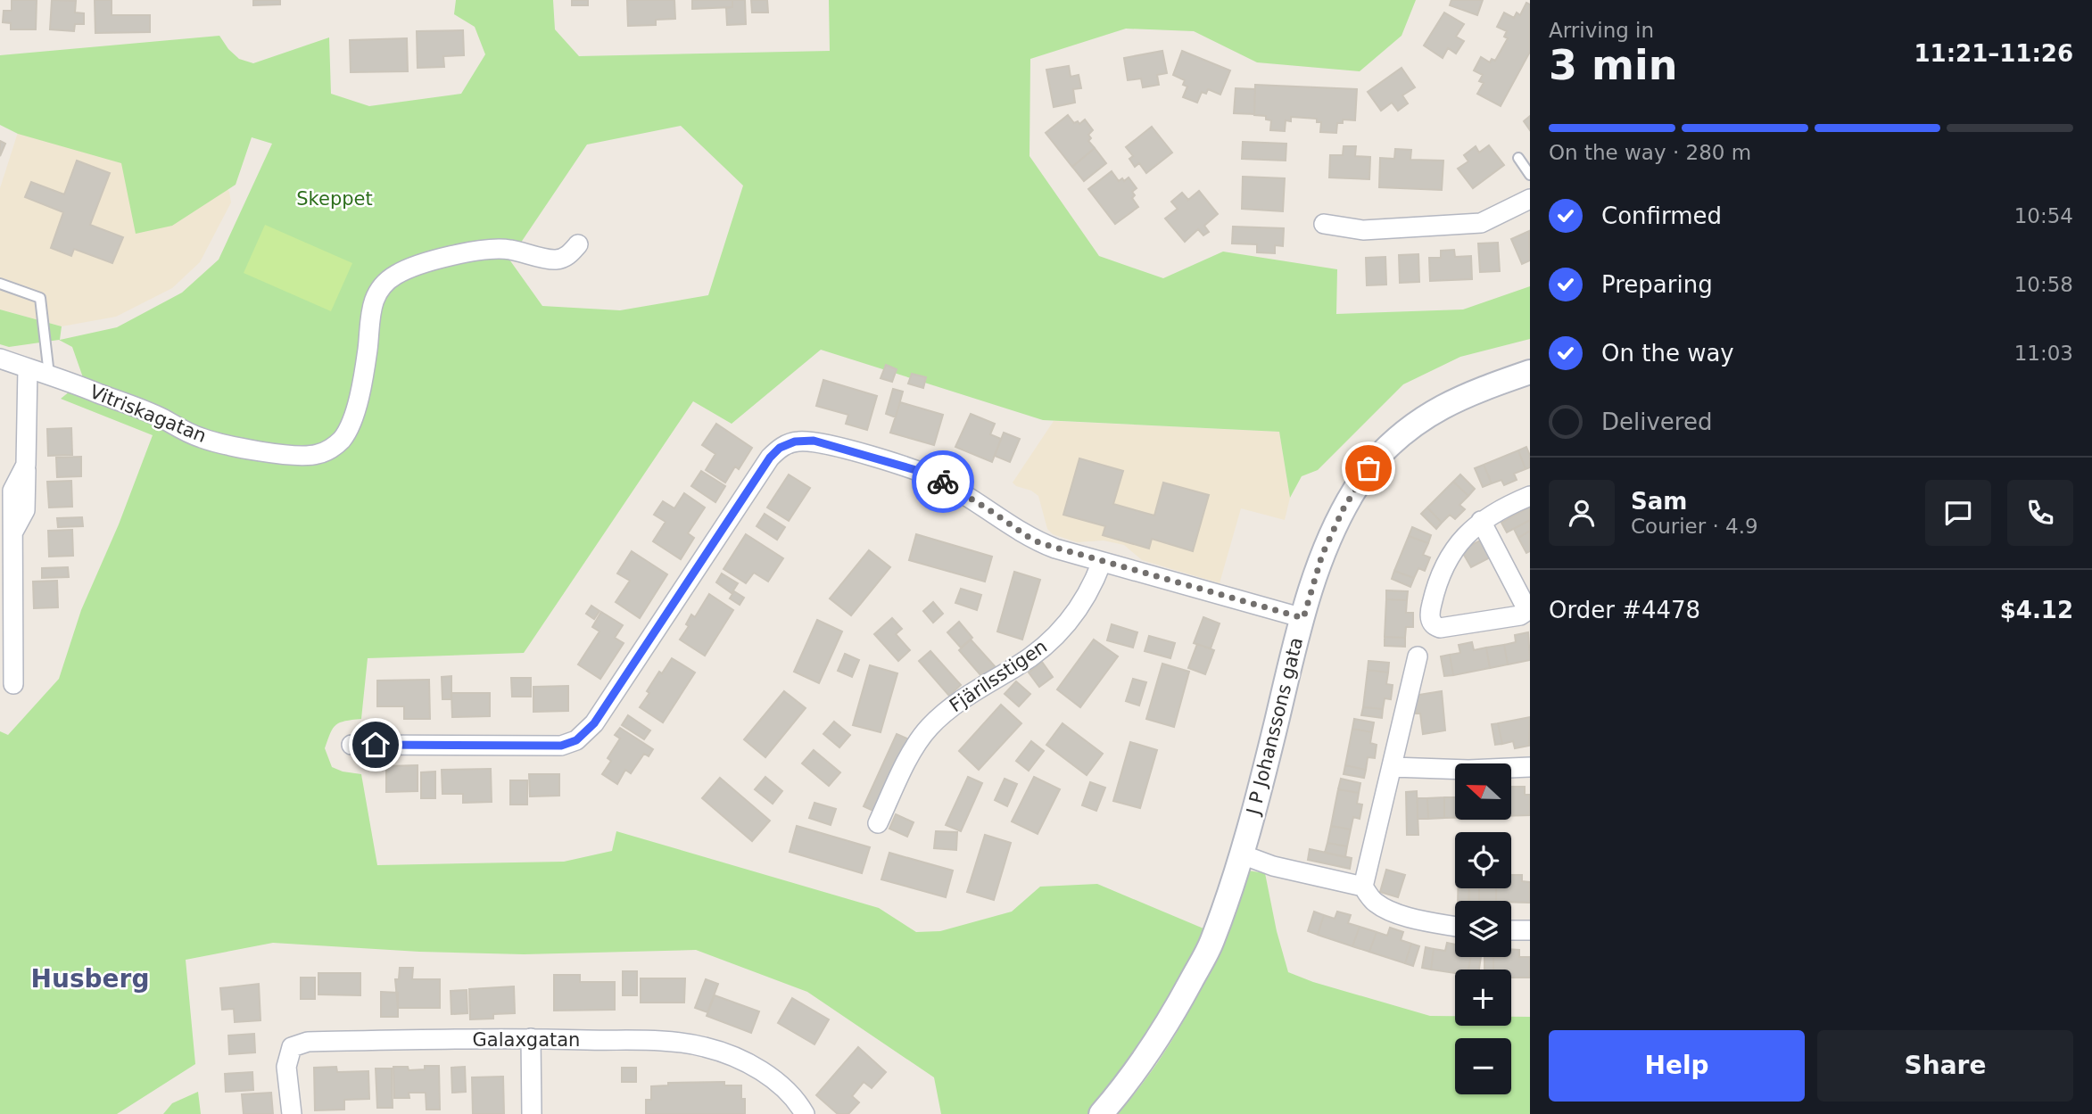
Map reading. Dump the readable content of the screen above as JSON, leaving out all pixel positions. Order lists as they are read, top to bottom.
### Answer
{
  "streets": {
    "street": [
      "Vitriskagatan",
      "Fjärilsstigen",
      "J P Johanssons gata",
      "Galaxgatan"
    ]
  },
  "districts": ["Husberg"],
  "parks": ["Skeppet"],
  "north": "left",
  "page": {
    "heading": ["3 min", "Arriving in", "11:21–11:26"],
    "panel": [
      "Sam",
      "Courier · 4.9",
      "Order #4478",
      "$4.12"
    ],
    "bar": "On the way · 280 m",
    "list": [
      ["Confirmed", "10:54"],
      ["Preparing", "10:58"],
      ["On the way", "11:03"],
      "Delivered"
    ],
    "map_buttons": ["+", "−"],
    "buttons": ["Help", "Share"]
  }
}
